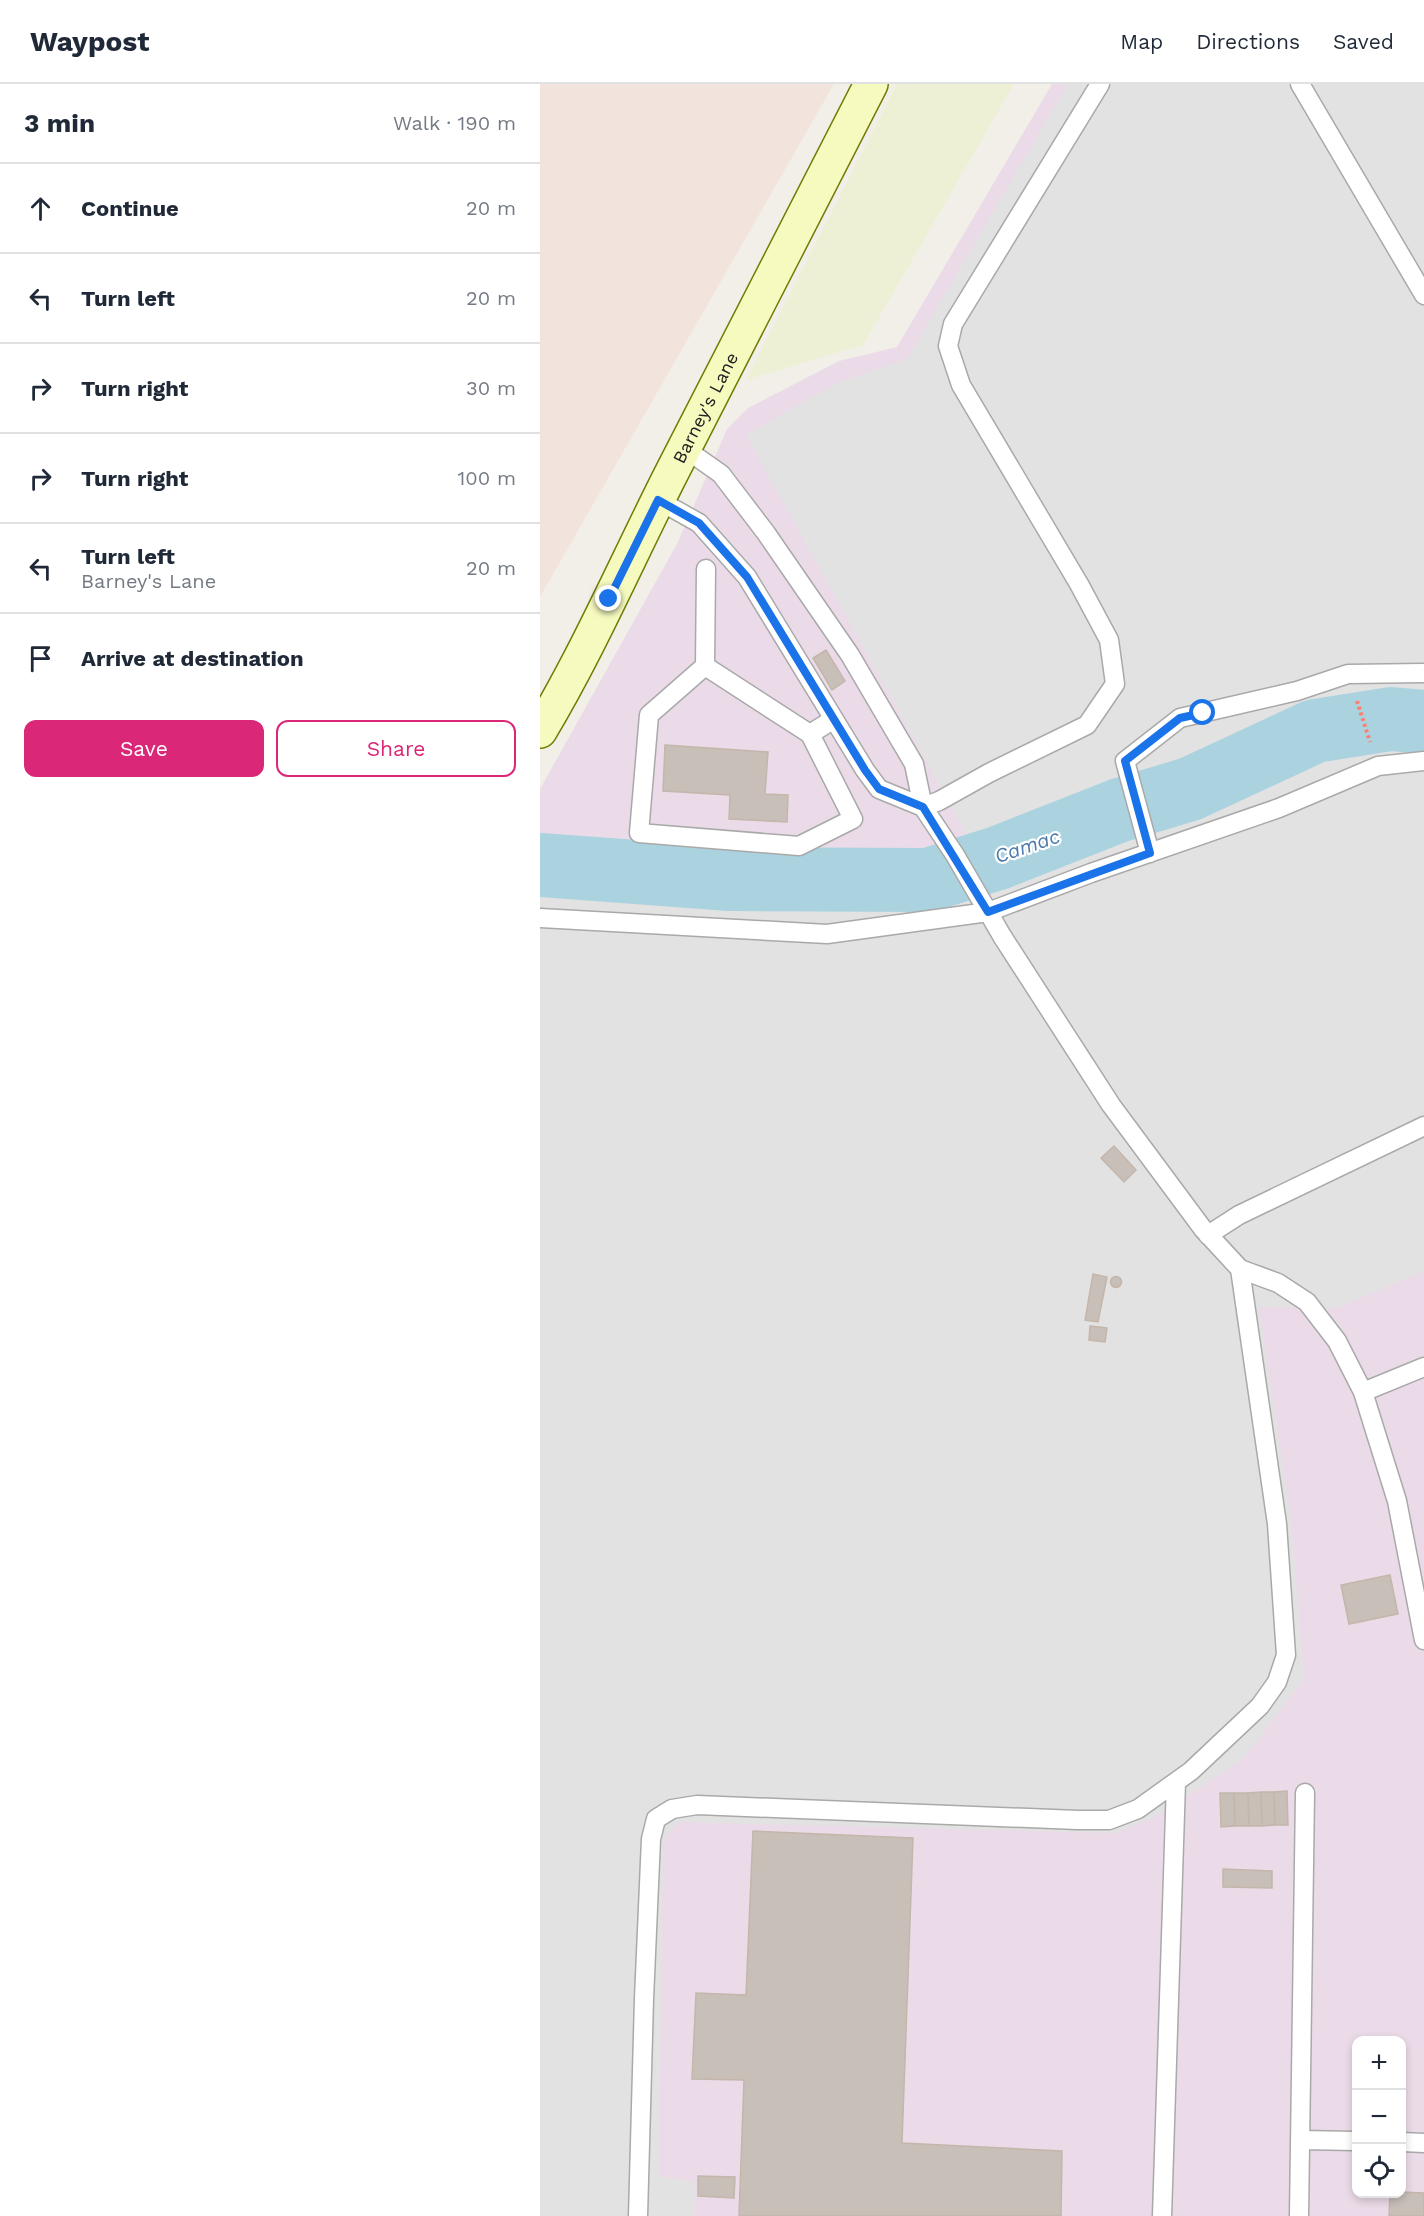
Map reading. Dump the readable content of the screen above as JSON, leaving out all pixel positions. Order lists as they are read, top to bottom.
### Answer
{
  "streets": {
    "street": ["Barney's Lane"]
  },
  "water": ["Camac"],
  "page": {
    "header": "Waypost",
    "nav": ["Map", "Directions", "Saved"],
    "heading": ["3 min", "Walk · 190 m"],
    "list": [
      ["Continue", "20 m"],
      ["Turn left", "20 m"],
      ["Turn right", "30 m"],
      ["Turn right", "100 m"],
      ["Turn left", "Barney's Lane", "20 m"],
      "Arrive at destination"
    ],
    "buttons": ["Save", "Share"],
    "map_buttons": ["+", "−"]
  }
}
